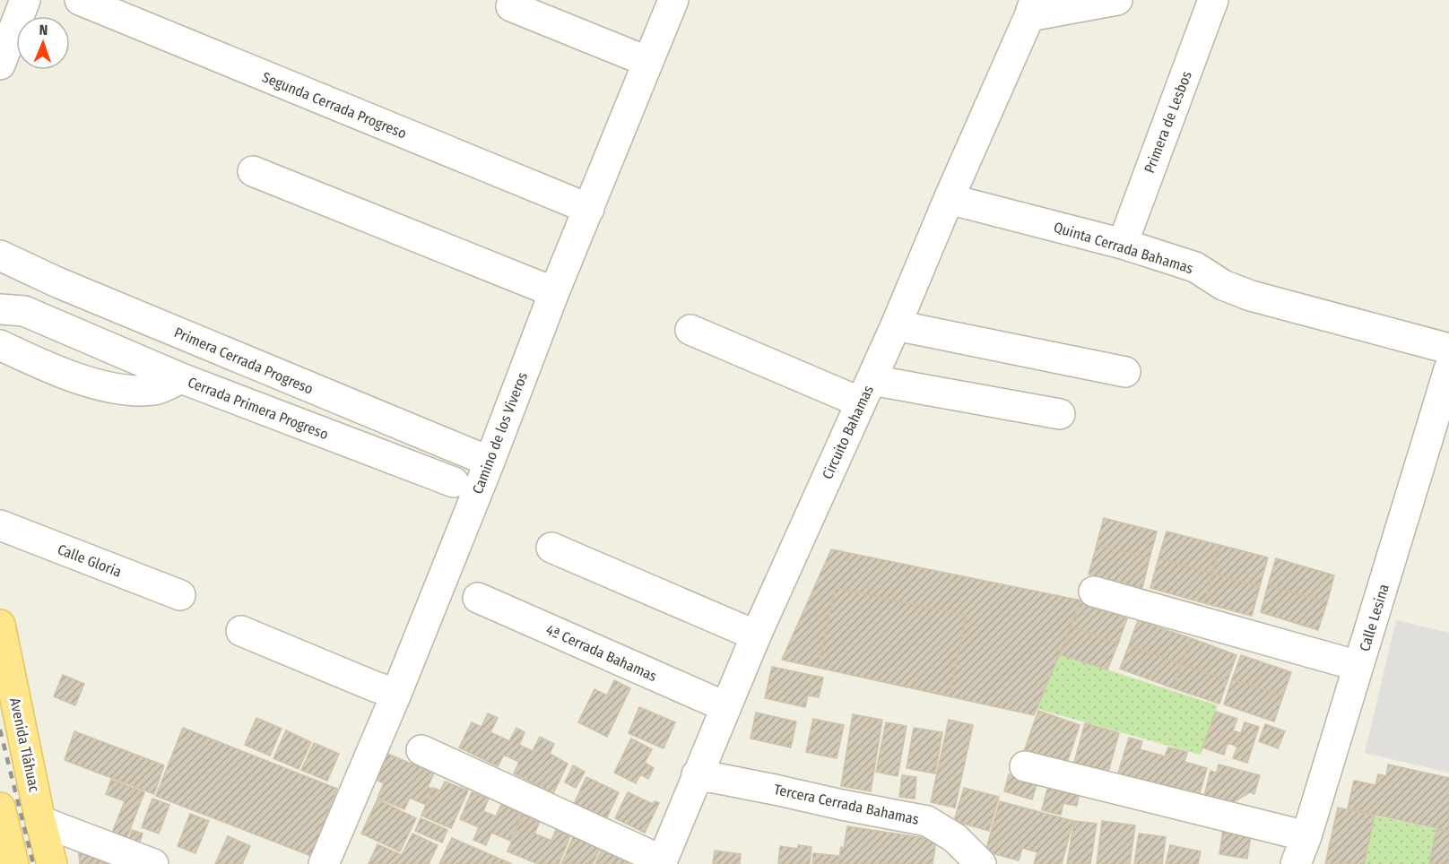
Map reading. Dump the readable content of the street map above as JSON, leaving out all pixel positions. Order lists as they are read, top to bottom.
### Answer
{
  "streets": {
    "main road": ["Avenida Tláhuac"],
    "street": [
      "Segunda Cerrada Progreso",
      "Primera de Lesbos",
      "Quinta Cerrada Bahamas",
      "Primera Cerrada Progreso",
      "Cerrada Primera Progreso",
      "Circuito Bahamas",
      "Camino de los Viveros",
      "Calle Gloria",
      "Calle Lesina",
      "4ª Cerrada Bahamas",
      "Tercera Cerrada Bahamas"
    ]
  },
  "crossings": [
    ["Segunda Cerrada Progreso", "Camino de los Viveros"],
    ["Primera de Lesbos", "Quinta Cerrada Bahamas"],
    ["Quinta Cerrada Bahamas", "Circuito Bahamas"],
    ["Primera Cerrada Progreso", "Camino de los Viveros"],
    ["Circuito Bahamas", "4ª Cerrada Bahamas"],
    ["Circuito Bahamas", "Tercera Cerrada Bahamas"]
  ],
  "north": "top"
}
